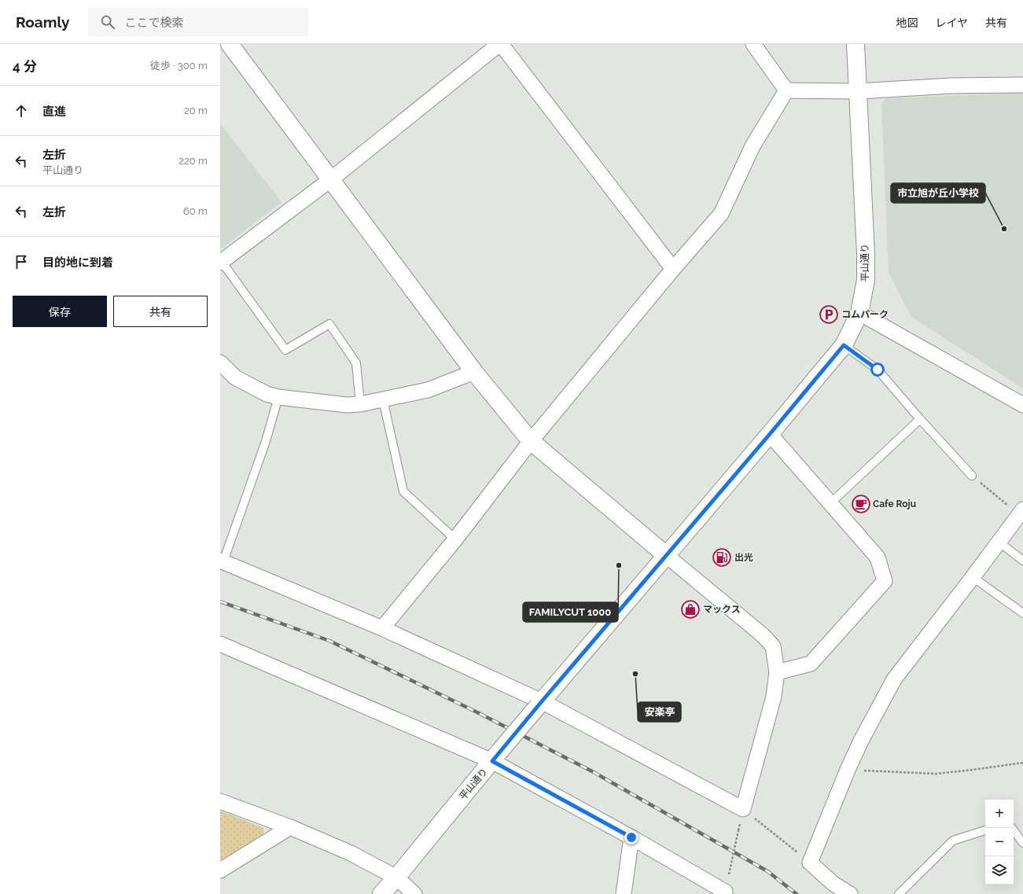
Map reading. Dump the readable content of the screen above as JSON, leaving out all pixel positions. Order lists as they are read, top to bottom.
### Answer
{
  "streets": {
    "main road": ["平山通り"]
  },
  "places": {
    "other": ["市立旭が丘小学校", "FAMILYCUT 1000", "安楽亭"],
    "parking": ["コムパーク"],
    "cafe": ["Cafe Roju"],
    "fuel station": ["出光"],
    "shop": ["マックス"]
  },
  "page": {
    "header": "Roamly",
    "search": "ここで検索",
    "nav": ["地図", "レイヤ", "共有"],
    "heading": ["4 分", "徒歩 · 300 m"],
    "list": [
      ["直進", "20 m"],
      ["左折", "平山通り", "220 m"],
      ["左折", "60 m"],
      "目的地に到着"
    ],
    "buttons": ["保存", "共有"],
    "map_buttons": ["+", "−"]
  }
}
